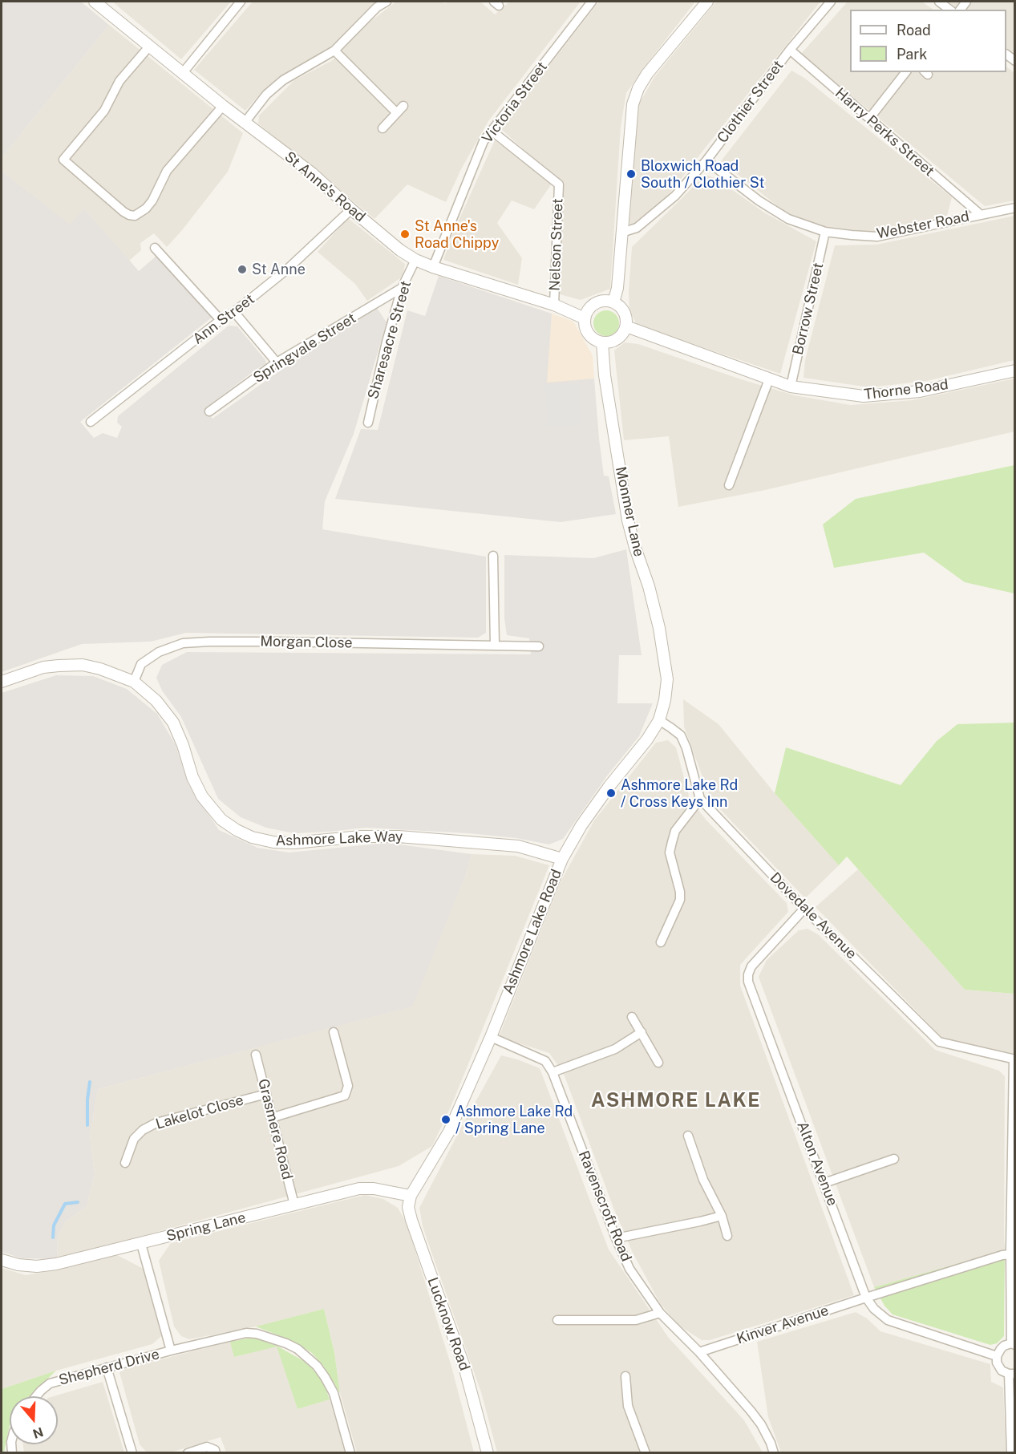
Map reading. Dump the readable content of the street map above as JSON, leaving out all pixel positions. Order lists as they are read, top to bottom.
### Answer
{
  "streets": {
    "street": [
      "Clothier Street",
      "Victoria Street",
      "Harry Perks Street",
      "St Anne's Road",
      "Webster Road",
      "Nelson Street",
      "Borrow Street",
      "Ann Street",
      "Sharesacre Street",
      "Springvale Street",
      "Thorne Road",
      "Monmer Lane",
      "Morgan Close",
      "Ashmore Lake Way",
      "Dovedale Avenue",
      "Ashmore Lake Road",
      "Lakelot Close",
      "Grasmere Road",
      "Alton Avenue",
      "Ravenscroft Road",
      "Spring Lane",
      "Lucknow Road",
      "Kinver Avenue",
      "Shepherd Drive"
    ]
  },
  "crossings": [
    ["Clothier Street", "Harry Perks Street"],
    ["Clothier Street", "Webster Road"],
    ["Victoria Street", "St Anne's Road"],
    ["Victoria Street", "Nelson Street"],
    ["Harry Perks Street", "Webster Road"],
    ["St Anne's Road", "Nelson Street"],
    ["St Anne's Road", "Ann Street"],
    ["St Anne's Road", "Sharesacre Street"],
    ["St Anne's Road", "Thorne Road"],
    ["St Anne's Road", "Monmer Lane"],
    ["Webster Road", "Borrow Street"],
    ["Borrow Street", "Thorne Road"],
    ["Sharesacre Street", "Springvale Street"],
    ["Thorne Road", "Monmer Lane"],
    ["Monmer Lane", "Ashmore Lake Road"],
    ["Morgan Close", "Ashmore Lake Way"],
    ["Ashmore Lake Way", "Ashmore Lake Road"],
    ["Dovedale Avenue", "Ashmore Lake Road"],
    ["Dovedale Avenue", "Alton Avenue"],
    ["Ashmore Lake Road", "Ravenscroft Road"],
    ["Ashmore Lake Road", "Spring Lane"],
    ["Ashmore Lake Road", "Lucknow Road"],
    ["Lakelot Close", "Grasmere Road"],
    ["Grasmere Road", "Spring Lane"],
    ["Alton Avenue", "Kinver Avenue"],
    ["Ravenscroft Road", "Kinver Avenue"],
    ["Spring Lane", "Lucknow Road"]
  ],
  "districts": ["ASHMORE LAKE"],
  "places": [
    "Bloxwich Road South / Clothier St",
    "St Anne's Road Chippy",
    "St Anne",
    "Ashmore Lake Rd / Cross Keys Inn",
    "Ashmore Lake Rd / Spring Lane"
  ],
  "legend": ["Road", "Park"],
  "north": "bottom"
}
